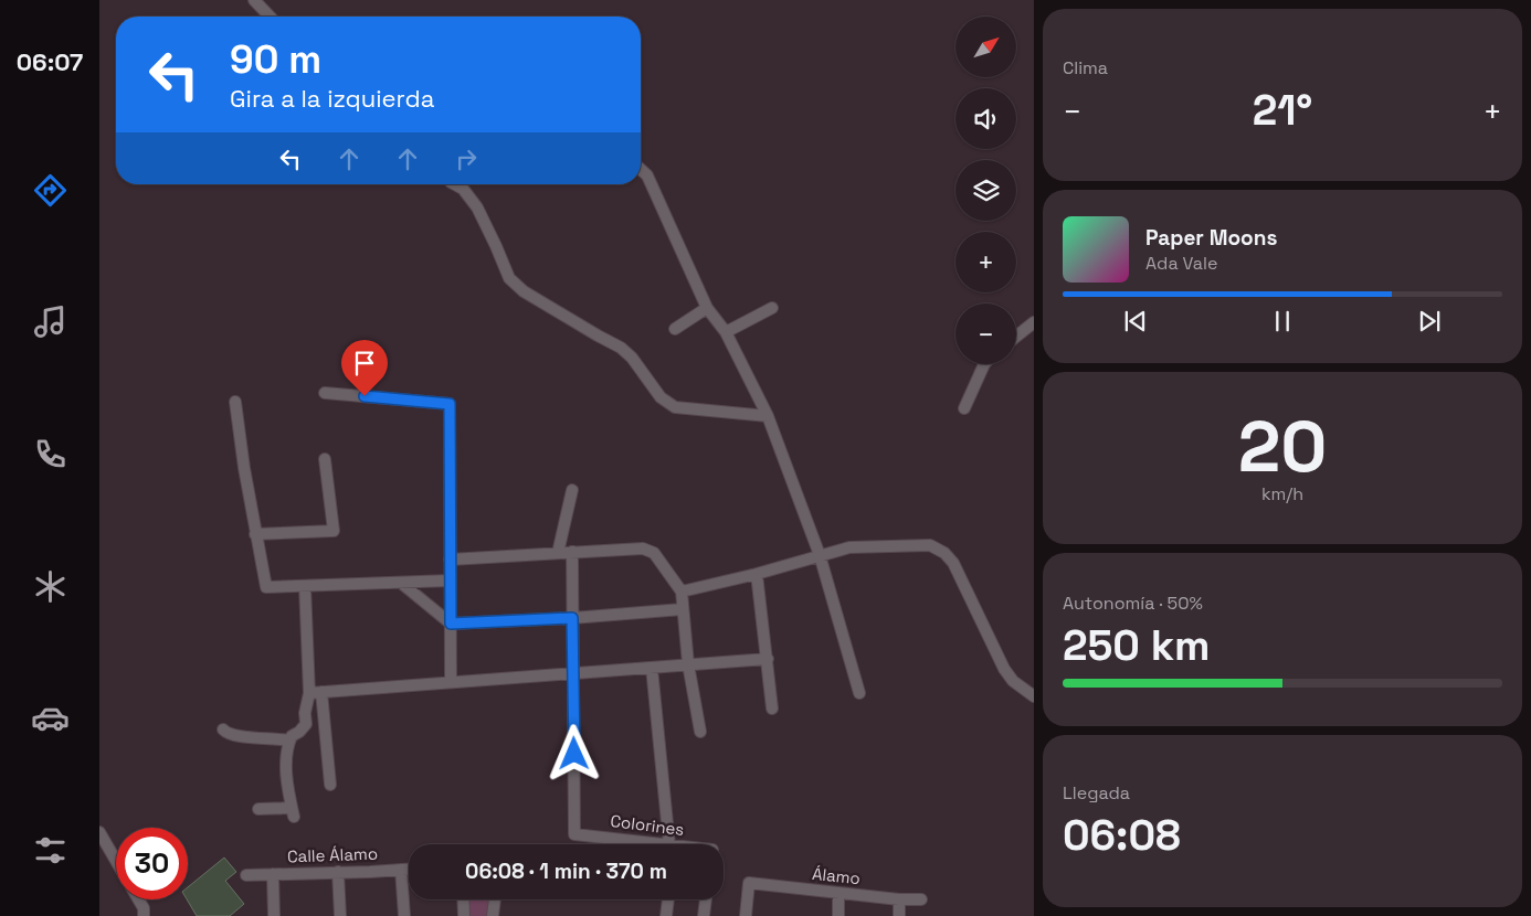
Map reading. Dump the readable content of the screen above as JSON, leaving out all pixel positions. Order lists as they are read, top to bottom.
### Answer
{
  "streets": {
    "street": ["Colorines", "Calle Álamo", "Álamo"]
  },
  "north": "top right",
  "page": {
    "tabs": "06:07",
    "tile": [
      "Clima",
      ["20", "km/h"],
      ["Autonomía · 50%", "250 km"],
      ["Llegada", "06:08"]
    ],
    "map_buttons": ["+", "−"],
    "turn": ["90 m", "Gira a la izquierda"],
    "heat": ["−", "21°", "+"],
    "song": ["Paper Moons", "Ada Vale"],
    "limit": "30",
    "trip": "06:08 · 1 min · 370 m"
  }
}
